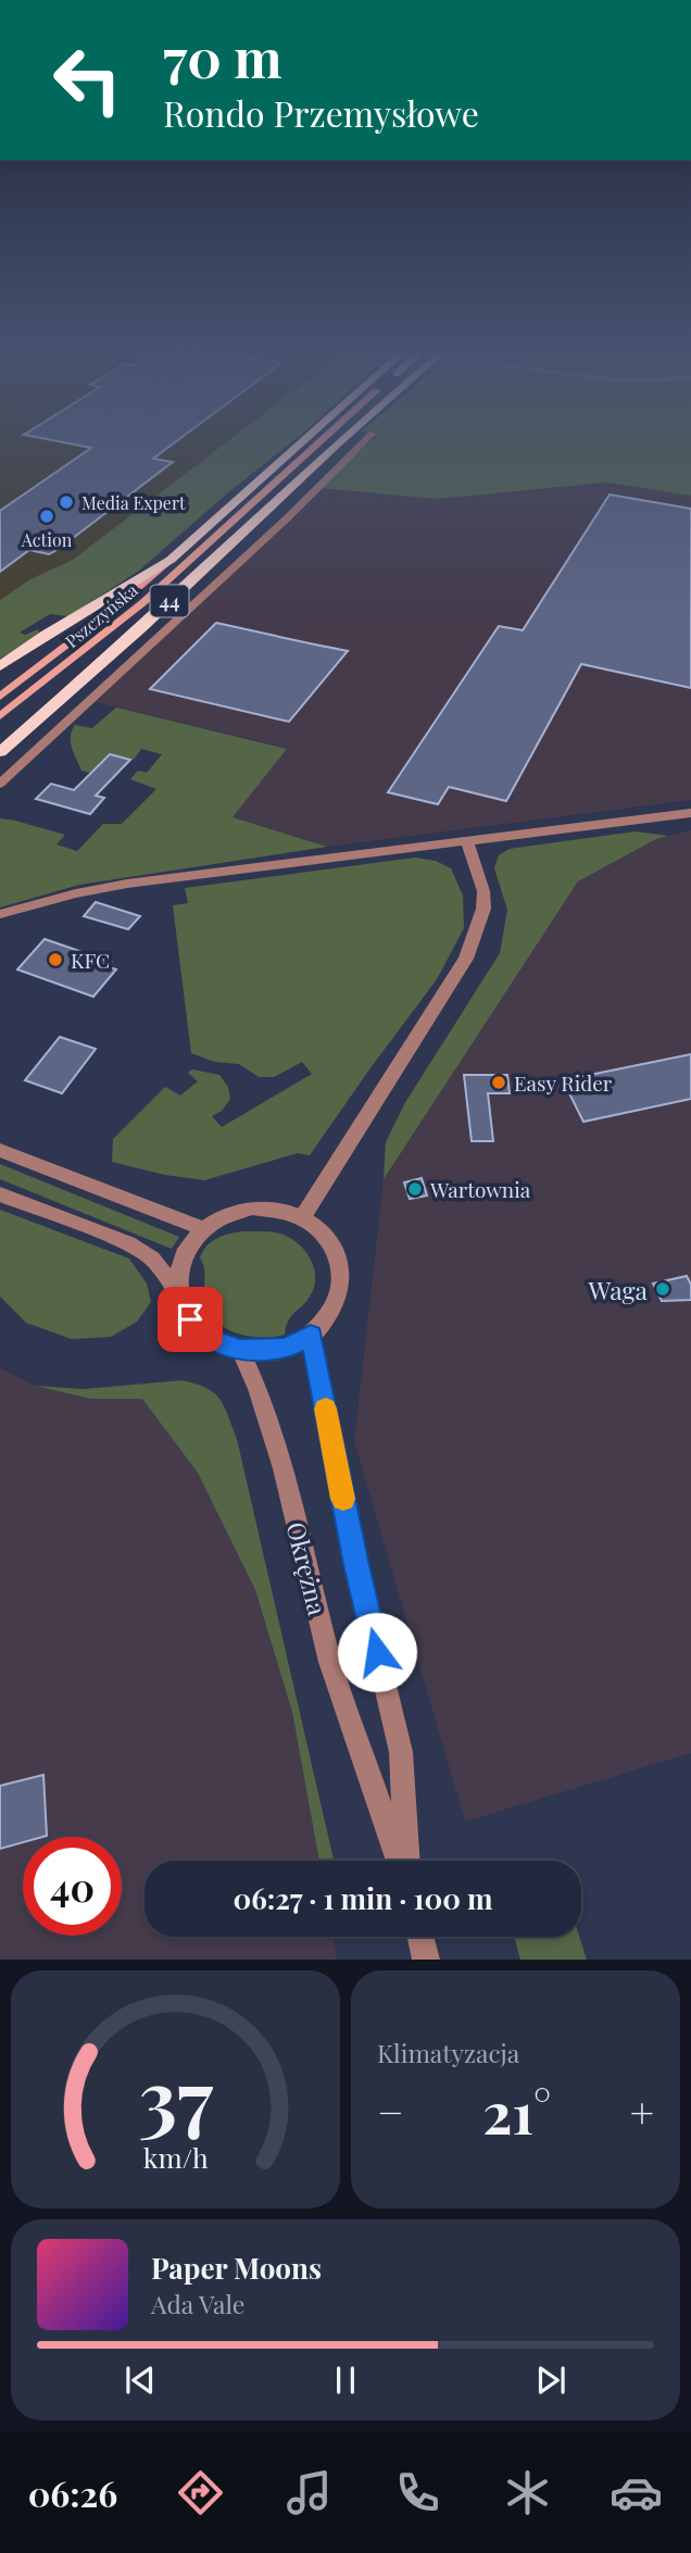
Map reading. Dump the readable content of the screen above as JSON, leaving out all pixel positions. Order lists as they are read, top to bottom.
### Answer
{
  "streets": {
    "main road": ["44", "Pszczyńska"],
    "street": ["Okrężna"]
  },
  "crossings": [
    ["44", "Pszczyńska"]
  ],
  "places": [
    "Media Expert",
    "Action",
    "KFC",
    "Easy Rider",
    "Wartownia",
    "Waga"
  ],
  "page": {
    "turn": ["70 m", "Rondo Przemysłowe"],
    "limit": "40",
    "trip": "06:27 · 1 min · 100 m",
    "tile": "Klimatyzacja",
    "heat": ["−", "21°", "+"],
    "song": ["Paper Moons", "Ada Vale"],
    "tabs": "06:26",
    "gauge": ["37", "km/h"]
  }
}
